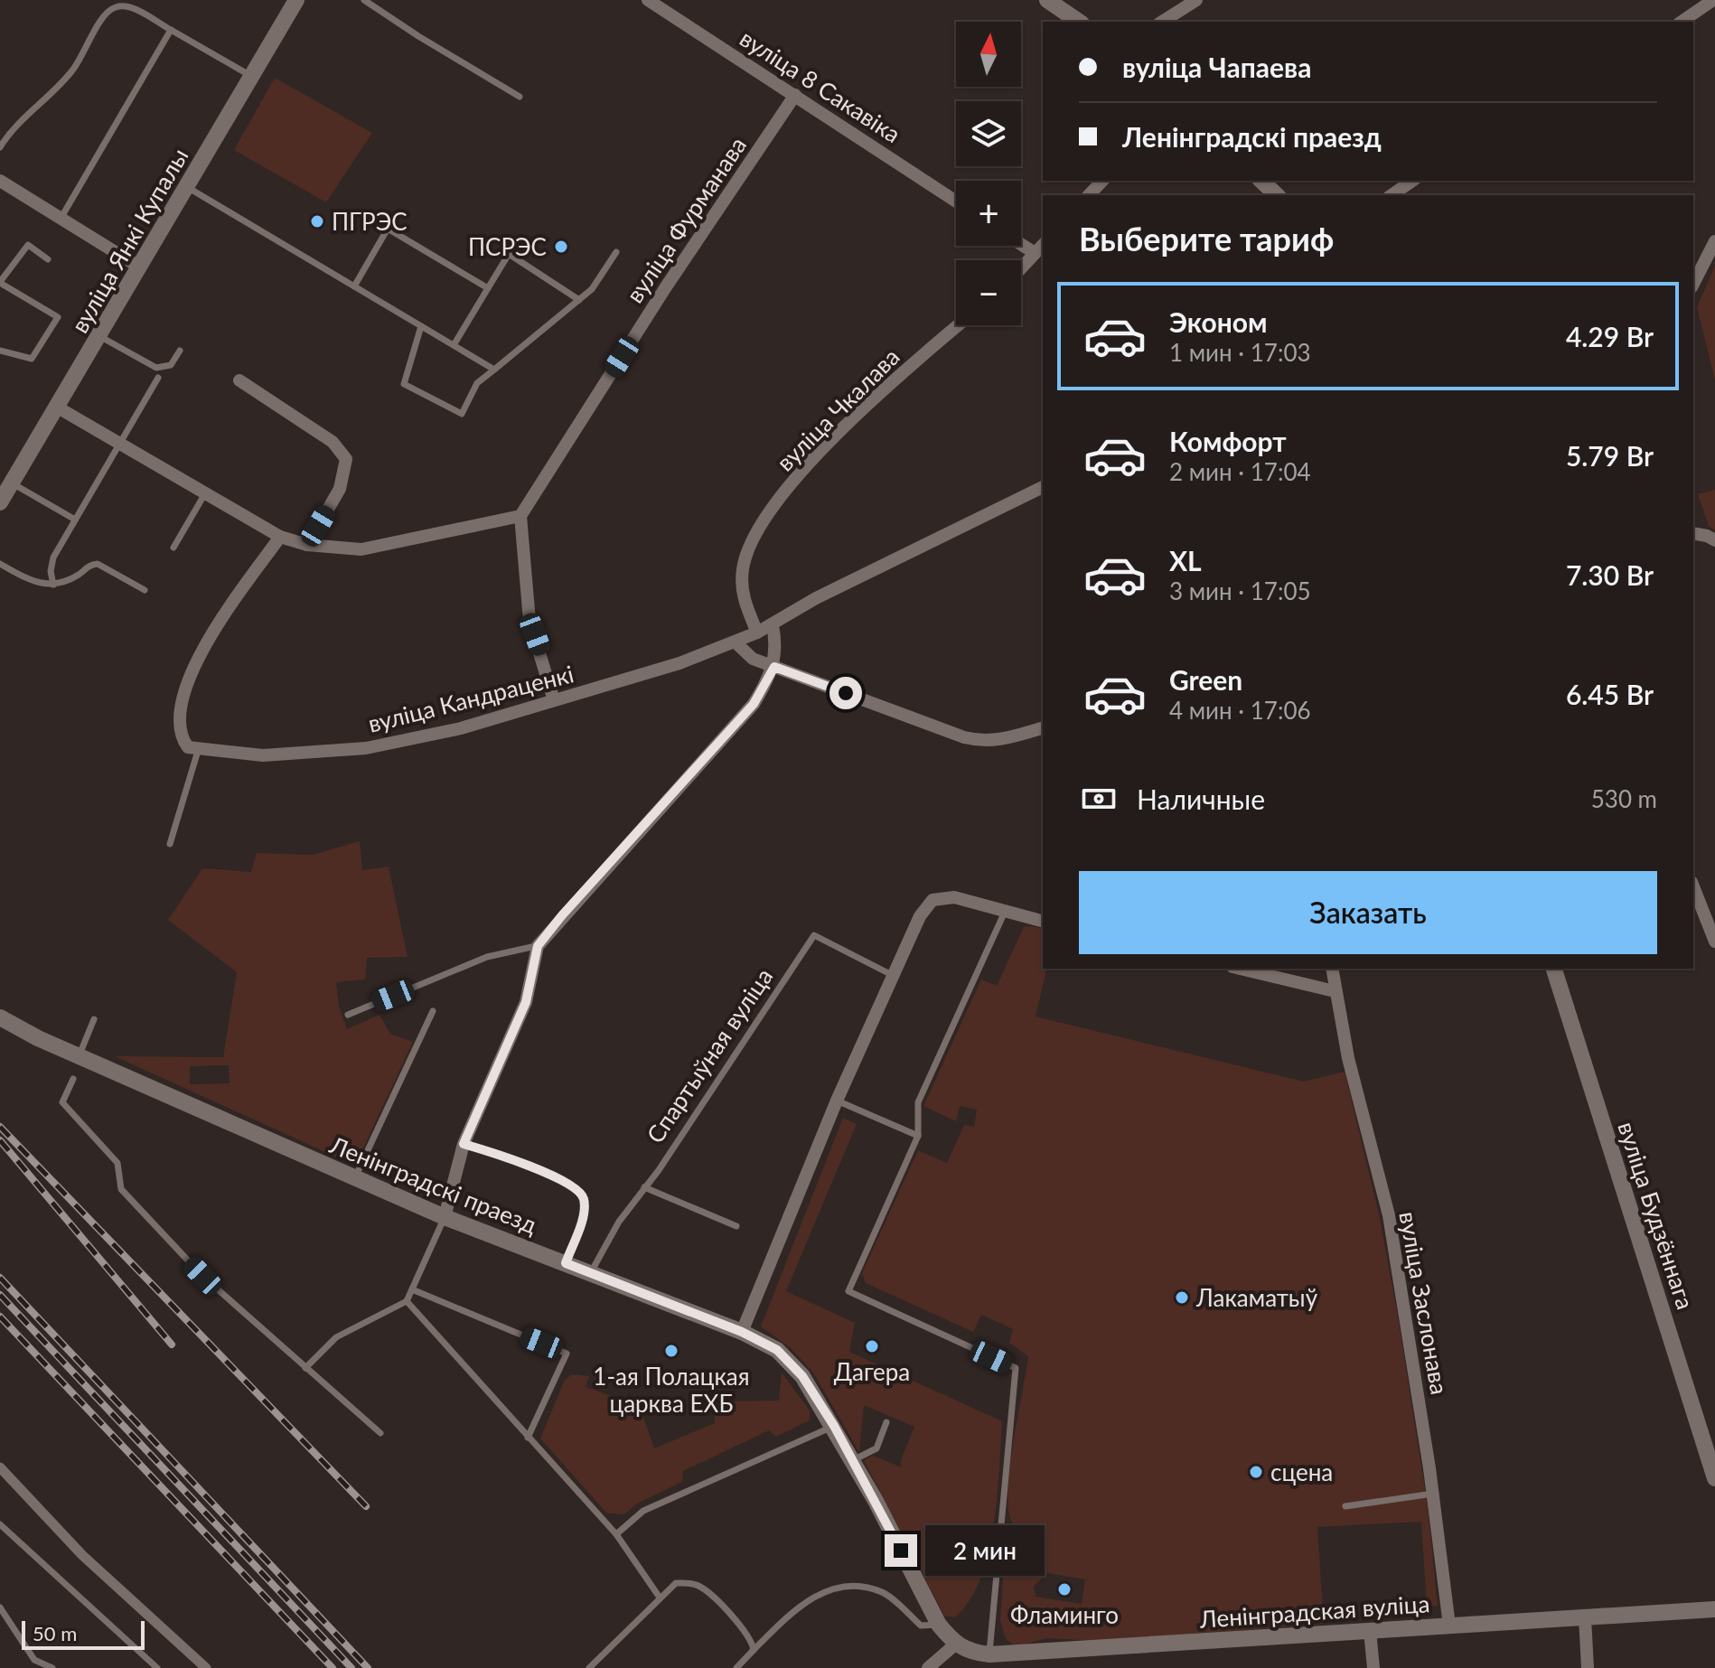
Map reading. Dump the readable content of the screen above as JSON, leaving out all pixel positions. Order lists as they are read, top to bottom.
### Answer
{
  "streets": {
    "street": [
      "вуліца 8 Сакавіка",
      "вуліца Фурманава",
      "вуліца Янкі Купалы",
      "вуліца Чкалава",
      "вуліца Кандраценкі",
      "Ленінградскі праезд",
      "вуліца Будзённага",
      "вуліца Заслонава",
      "Ленінградская вуліца"
    ],
    "lane": ["Спартыўная вуліца"]
  },
  "crossings": [
    ["вуліца 8 Сакавіка", "вуліца Фурманава"],
    ["вуліца Чкалава", "вуліца Кандраценкі"],
    ["Спартыўная вуліца", "Ленінградскі праезд"],
    ["Ленінградскі праезд", "Ленінградская вуліца"],
    ["вуліца Заслонава", "Ленінградская вуліца"]
  ],
  "places": [
    "ПГРЭС",
    "ПСРЭС",
    "Лакаматыў",
    "Дагера",
    "1-ая Полацкая царква ЕХБ",
    "сцена",
    "Фламинго"
  ],
  "scale_bar": "50 m",
  "north": "top",
  "page": {
    "map_buttons": ["+", "−"],
    "banner": ["вуліца Чапаева", "Ленінградскі праезд"],
    "heading": "Выберите тариф",
    "list": [
      {
        "name": "Эконом",
        "note": "1 мин · 17:03",
        "value": "4.29 Br"
      },
      {
        "name": "Комфорт",
        "note": "2 мин · 17:04",
        "value": "5.79 Br"
      },
      {
        "name": "XL",
        "note": "3 мин · 17:05",
        "value": "7.30 Br"
      },
      {
        "name": "Green",
        "note": "4 мин · 17:06",
        "value": "6.45 Br"
      }
    ],
    "pay": ["Наличные", "530 m"],
    "buttons": "Заказать",
    "bubble": "2 мин",
    "scale": "50 m"
  }
}
